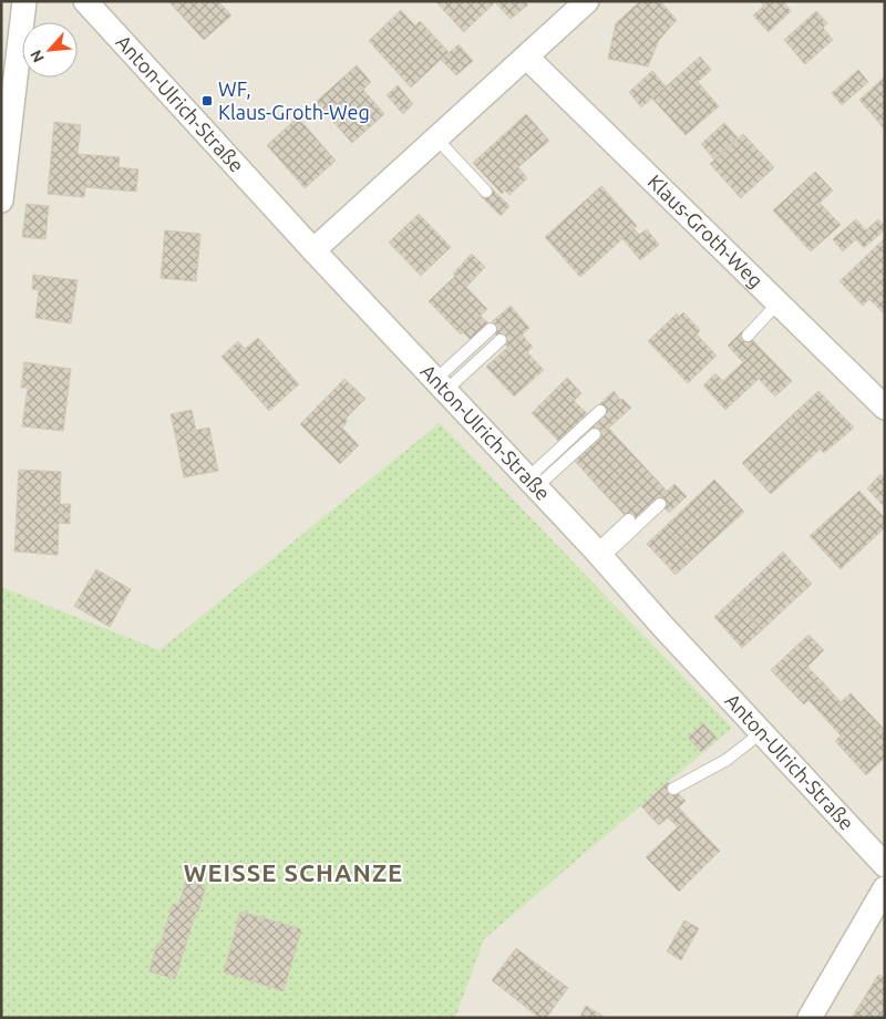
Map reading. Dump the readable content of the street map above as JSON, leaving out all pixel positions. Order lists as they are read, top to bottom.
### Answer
{
  "streets": {
    "street": ["Anton-Ulrich-Straße", "Klaus-Groth-Weg"]
  },
  "districts": ["WEISSE SCHANZE"],
  "places": {
    "transit": ["WF, Klaus-Groth-Weg"]
  },
  "north": "bottom left"
}
